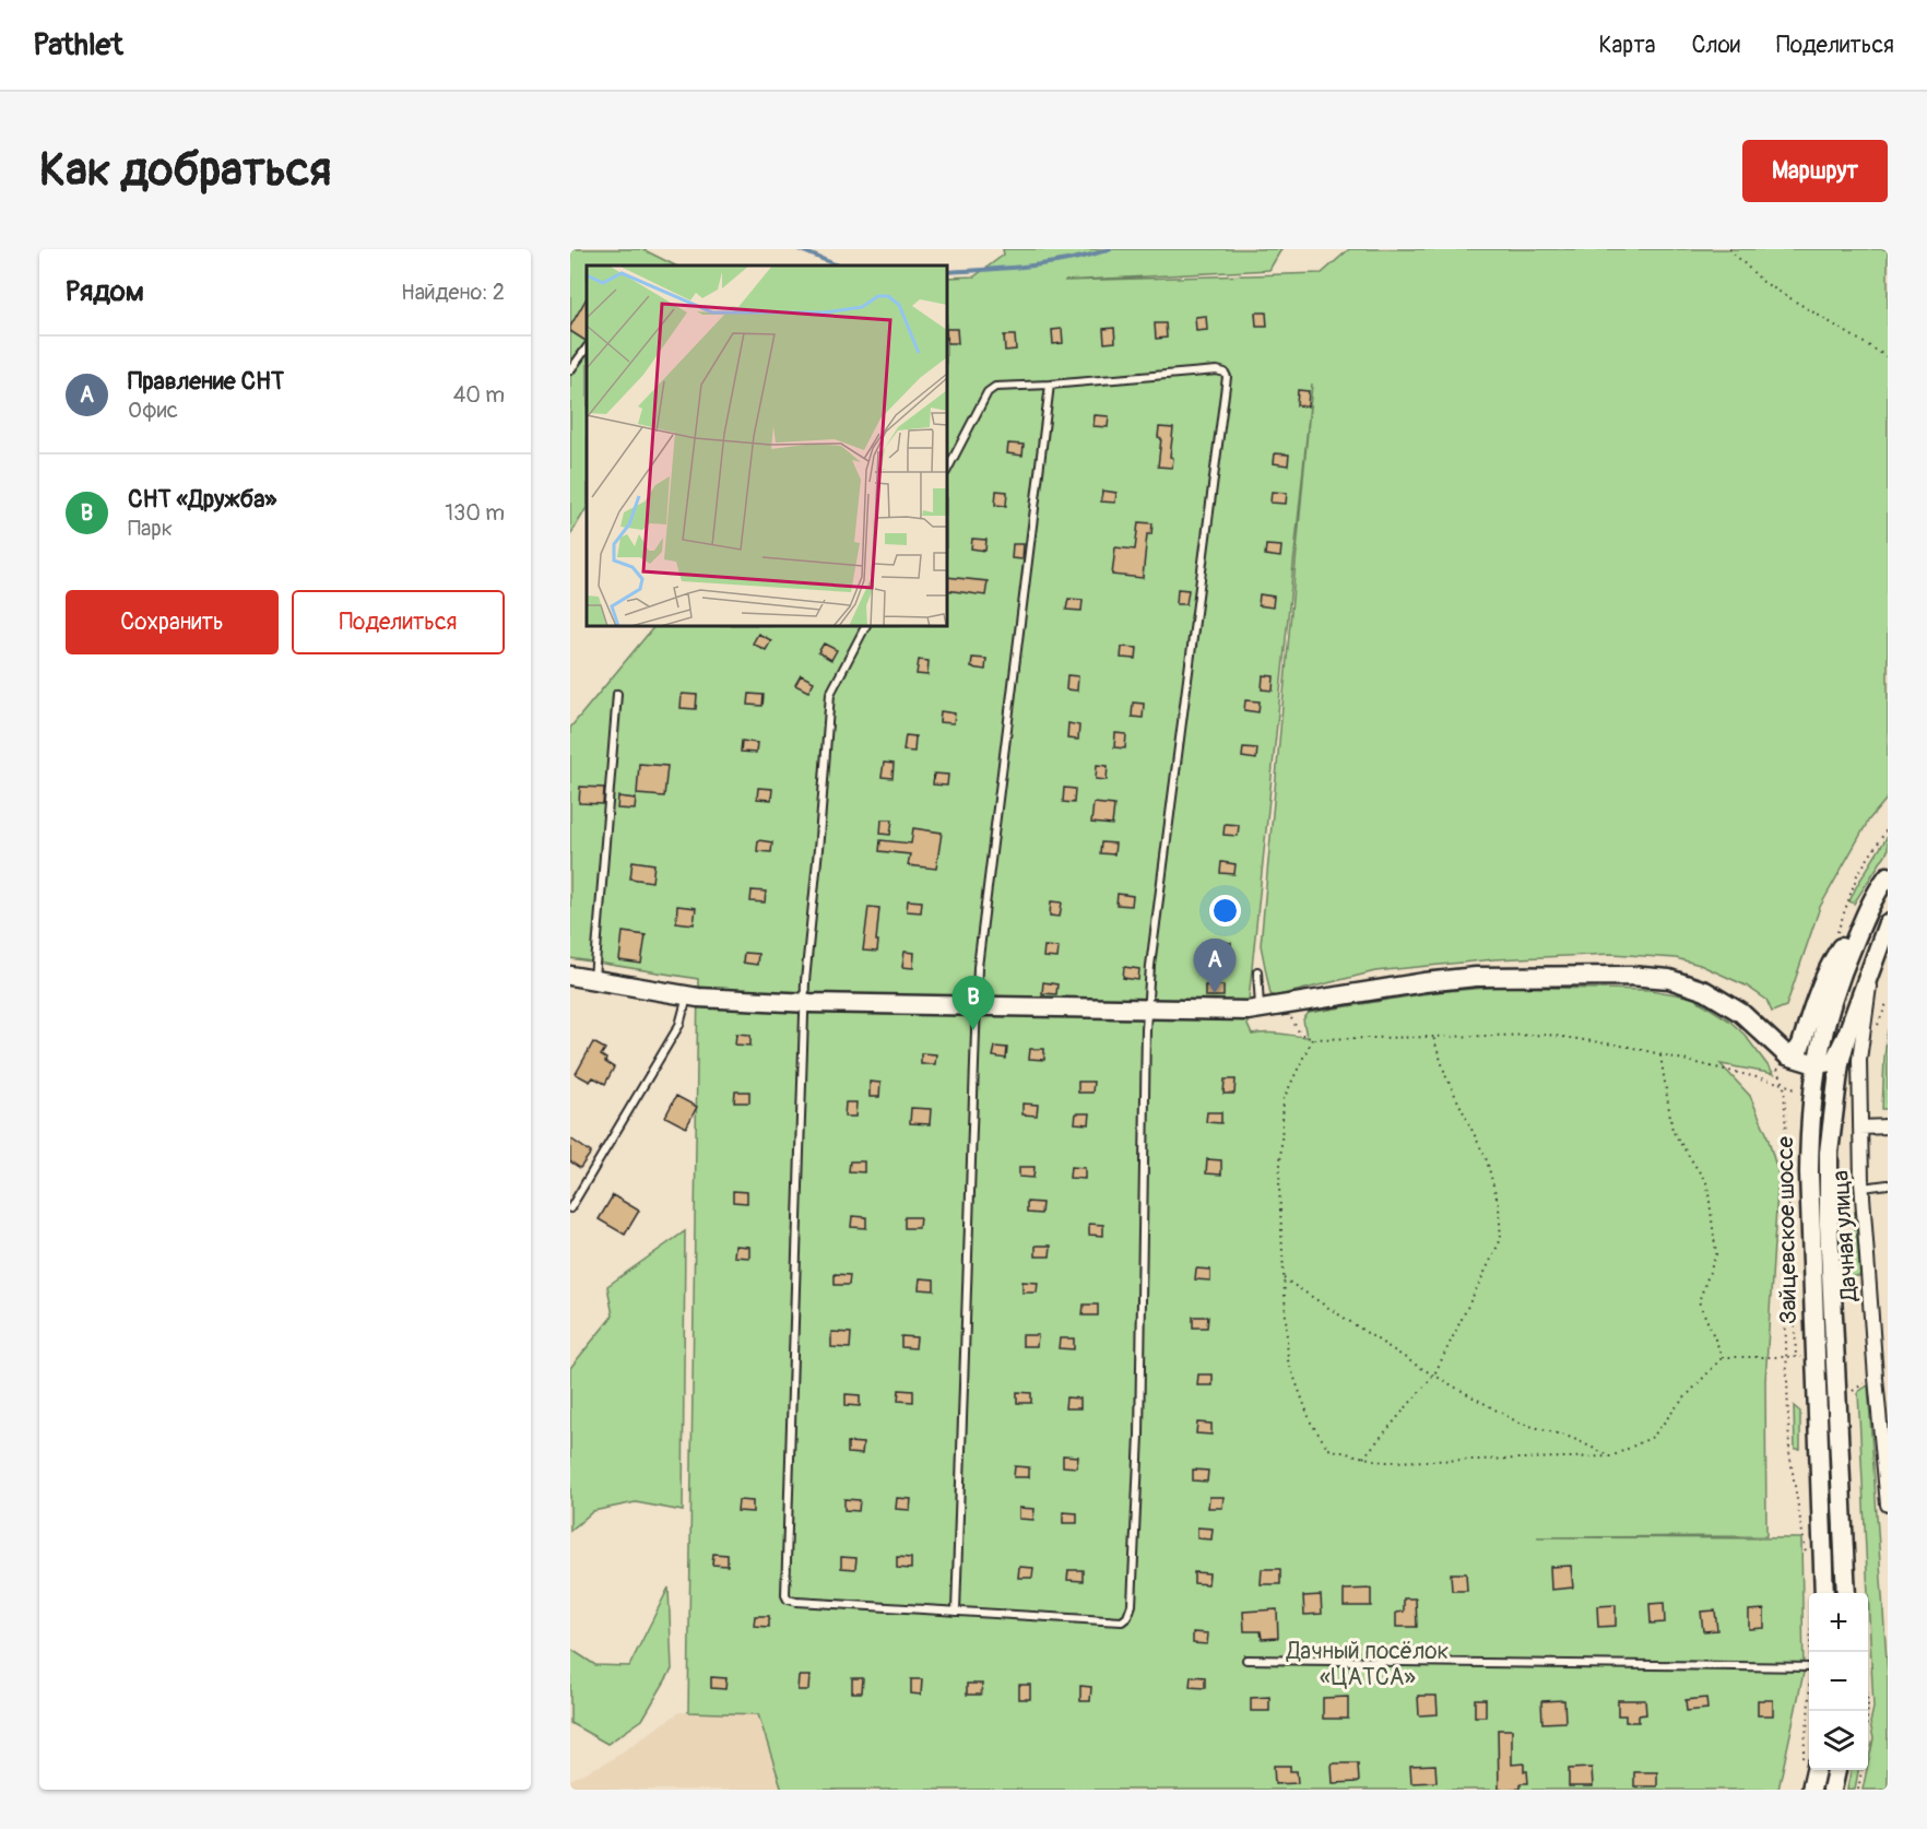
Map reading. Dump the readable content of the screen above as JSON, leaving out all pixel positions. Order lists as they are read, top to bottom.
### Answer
{
  "streets": {
    "street": ["Зайцевское шоссе", "Дачная улица"]
  },
  "crossings": [
    ["Зайцевское шоссе", "Дачная улица"]
  ],
  "parks": ["Дачный посёлок «ЦАТСА»"],
  "page": {
    "header": "Pathlet",
    "nav": ["Карта", "Слои", "Поделиться"],
    "buttons": [
      "Маршрут",
      ["Сохранить", "Поделиться"]
    ],
    "title": "Как добраться",
    "heading": ["Рядом", "Найдено: 2"],
    "list": [
      {
        "mark": "A",
        "name": "Правление СНТ",
        "note": "Офис",
        "value": "40 m"
      },
      {
        "mark": "B",
        "name": "СНТ «Дружба»",
        "note": "Парк",
        "value": "130 m"
      }
    ],
    "pins": ["A", "B"],
    "map_buttons": ["+", "−"]
  }
}
